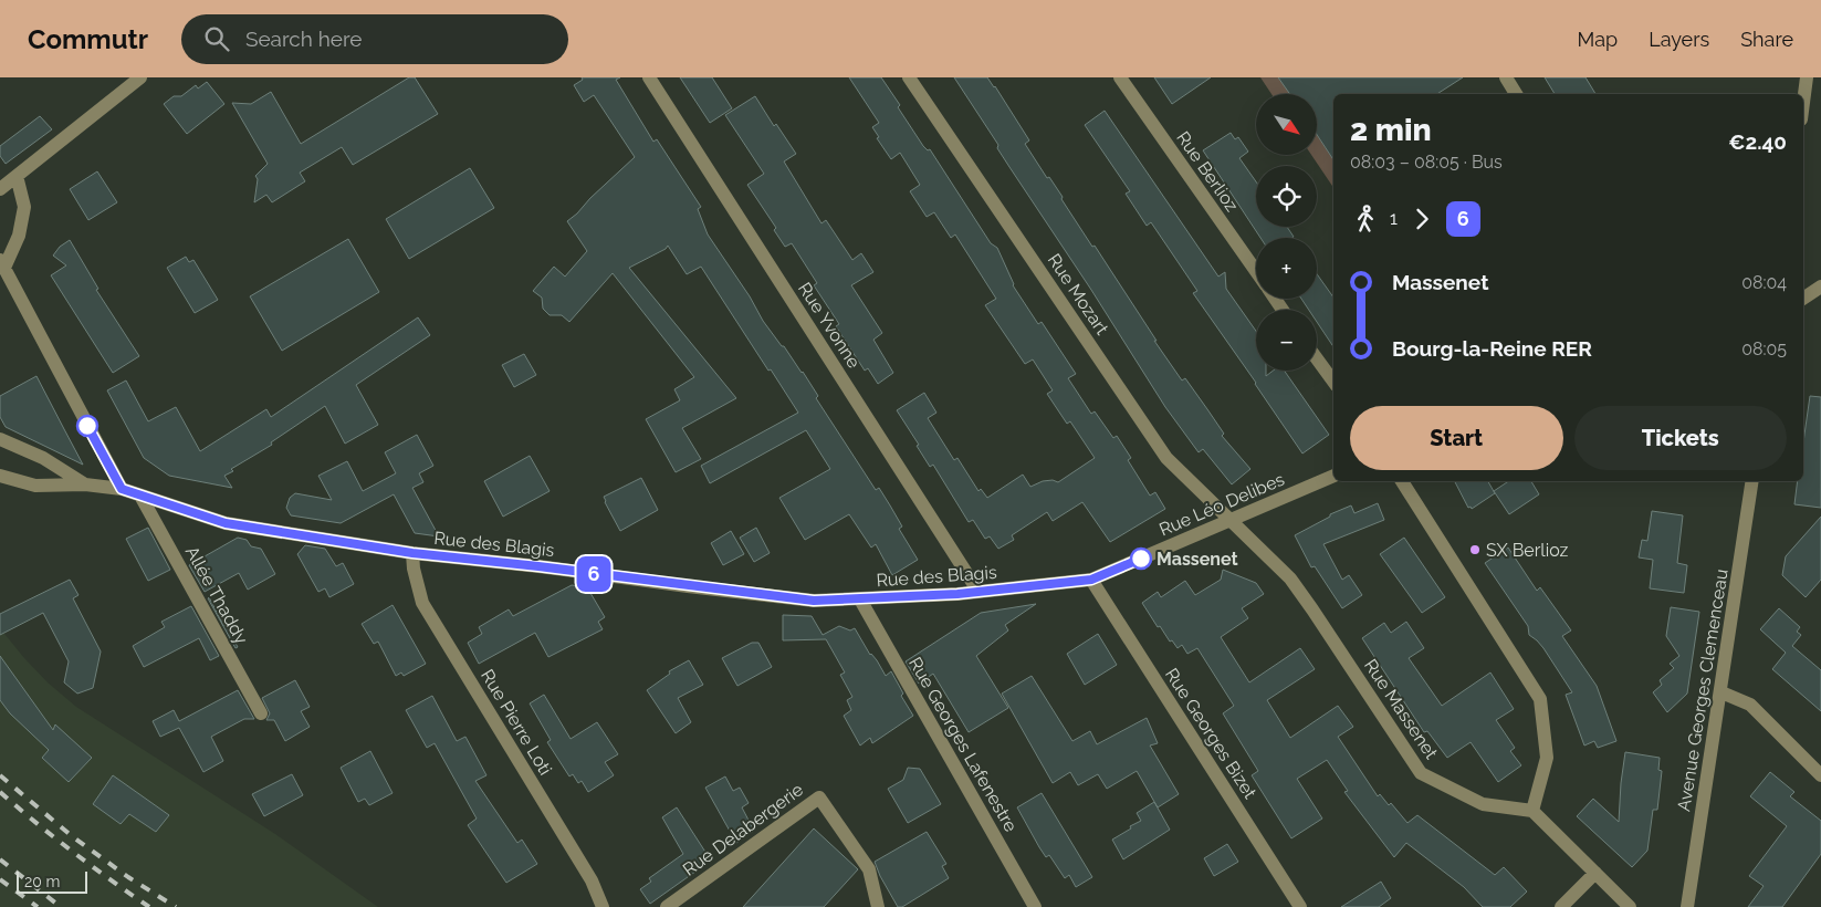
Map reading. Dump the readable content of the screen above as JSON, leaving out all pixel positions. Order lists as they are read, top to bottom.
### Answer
{
  "streets": {
    "street": [
      "Rue Berlioz",
      "Rue Mozart",
      "Rue Yvonne",
      "Rue Léo Delibes",
      "Rue des Blagis",
      "Allée Thaddy",
      "Avenue Georges Clemenceau",
      "Rue Massenet",
      "Rue Pierre Loti",
      "Rue Georges Bizet",
      "Rue Georges Lafenestre",
      "Rue Delabergerie"
    ]
  },
  "crossings": [
    ["Rue Mozart", "Rue Léo Delibes"],
    ["Rue Mozart", "Rue Massenet"],
    ["Rue Yvonne", "Rue des Blagis"],
    ["Rue Léo Delibes", "Rue des Blagis"],
    ["Rue Léo Delibes", "Rue Massenet"],
    ["Rue Léo Delibes", "Rue Georges Bizet"],
    ["Rue des Blagis", "Allée Thaddy"],
    ["Rue des Blagis", "Rue Pierre Loti"],
    ["Rue des Blagis", "Rue Georges Bizet"],
    ["Rue des Blagis", "Rue Georges Lafenestre"]
  ],
  "places": ["SX Berlioz", "Massenet"],
  "lines": ["bus line 6"],
  "scale_bar": "20 m",
  "north": "bottom right",
  "page": {
    "header": "Commutr",
    "search": "Search here",
    "nav": ["Map", "Layers", "Share"],
    "on_map": "6",
    "map_buttons": ["+", "−"],
    "heading": ["2 min", "08:03 – 08:05 · Bus", "€2.40"],
    "legs": ["1", "6"],
    "list": [
      {
        "name": "Massenet",
        "value": "08:04"
      },
      {
        "name": "Bourg-la-Reine RER",
        "value": "08:05"
      }
    ],
    "buttons": ["Start", "Tickets"],
    "scale": "20 m"
  }
}
